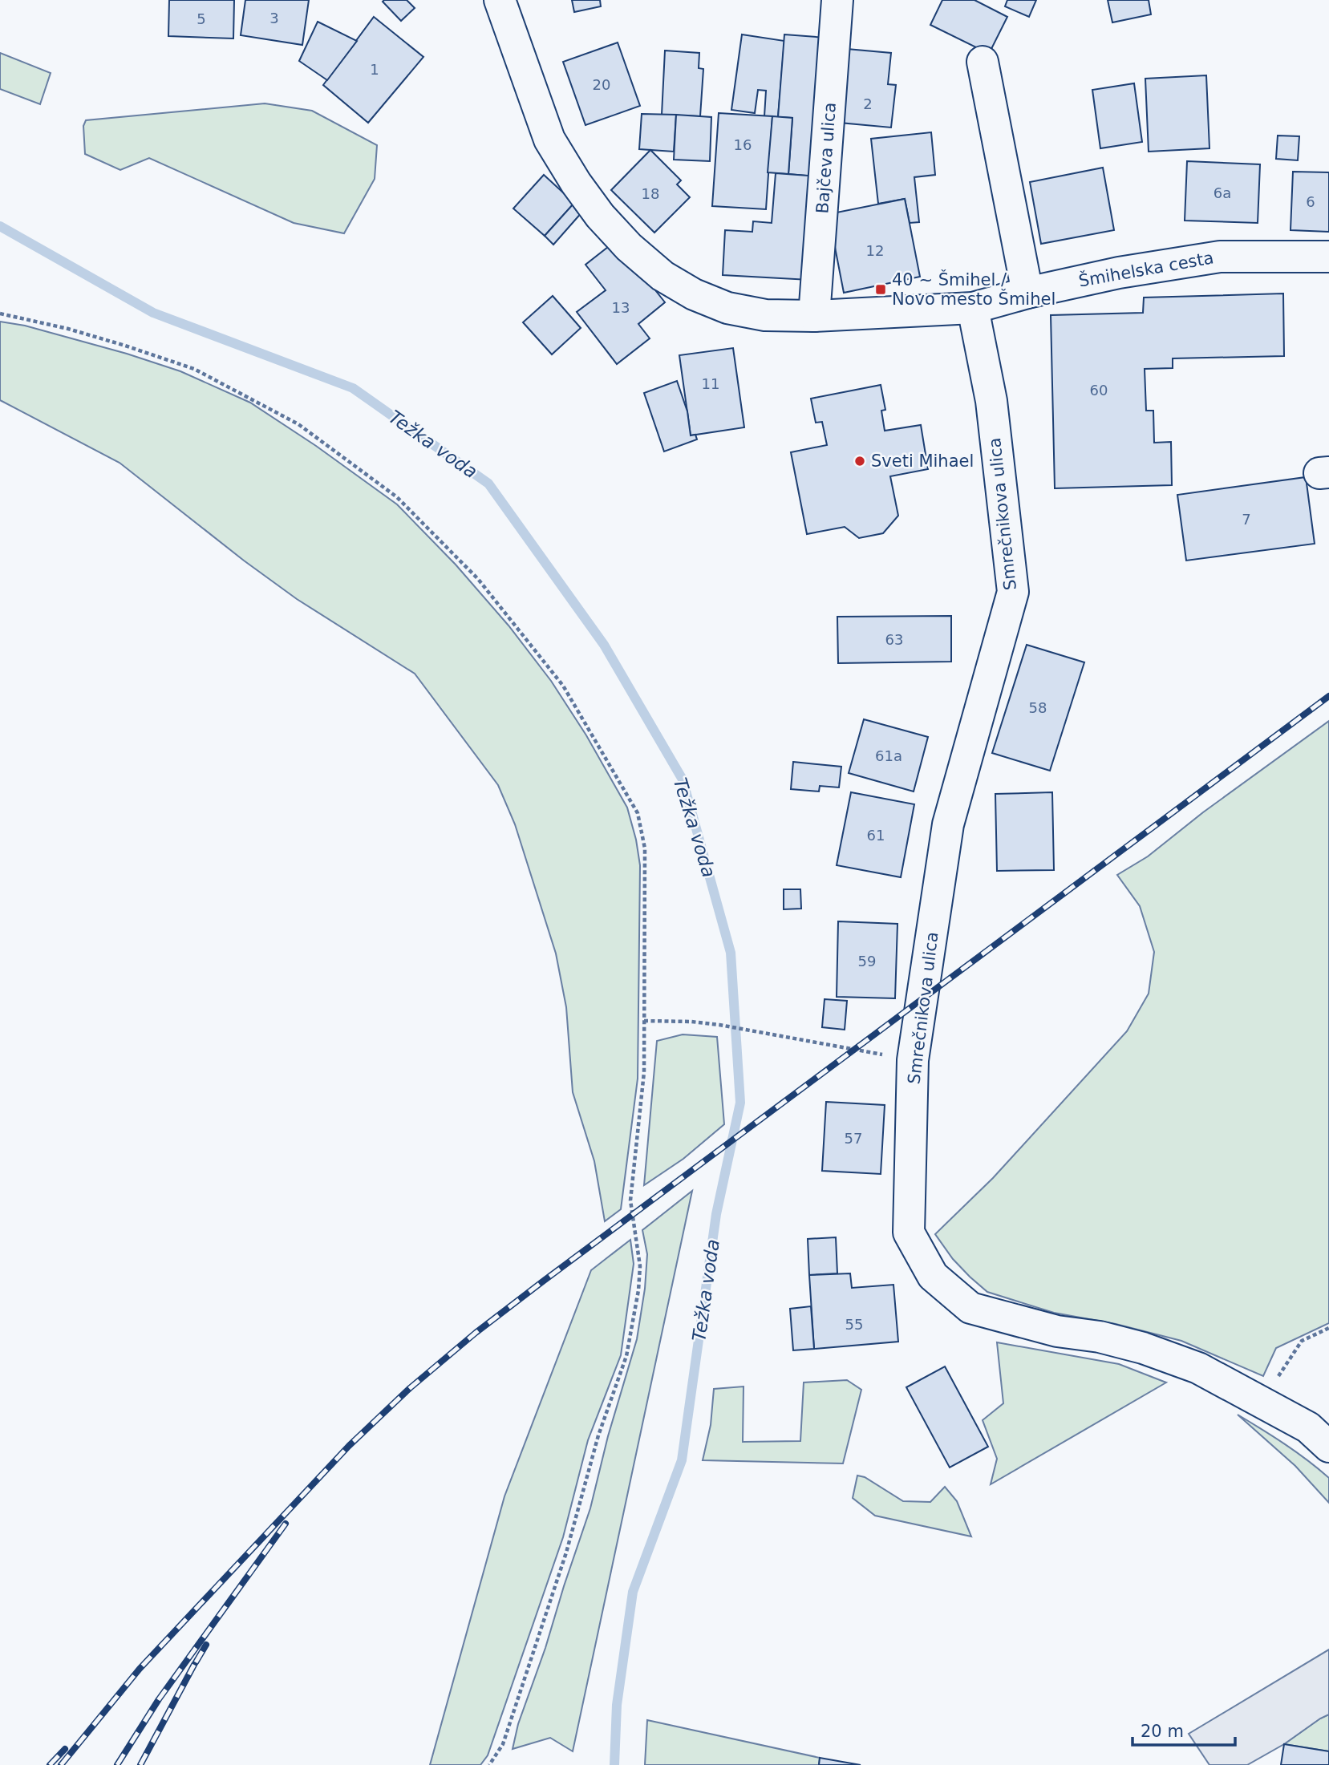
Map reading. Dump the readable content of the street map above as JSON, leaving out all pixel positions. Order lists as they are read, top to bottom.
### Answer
{
  "streets": {
    "street": ["Bajčeva ulica", "Šmihelska cesta", "Smrečnikova ulica"]
  },
  "crossings": [
    ["Bajčeva ulica", "Šmihelska cesta"],
    ["Šmihelska cesta", "Smrečnikova ulica"]
  ],
  "water": ["Težka voda"],
  "places": {
    "transit": ["40 ~ Šmihel / Novo mesto Šmihel"],
    "other": ["Sveti Mihael"]
  },
  "house_numbers": [
    "3",
    "5",
    "1",
    "20",
    "2",
    "16",
    "6a",
    "18",
    "6",
    "12",
    "13",
    "11",
    "60",
    "7",
    "63",
    "58",
    "61a",
    "61",
    "59",
    "57",
    "55"
  ],
  "scale_bar": "20 m"
}
